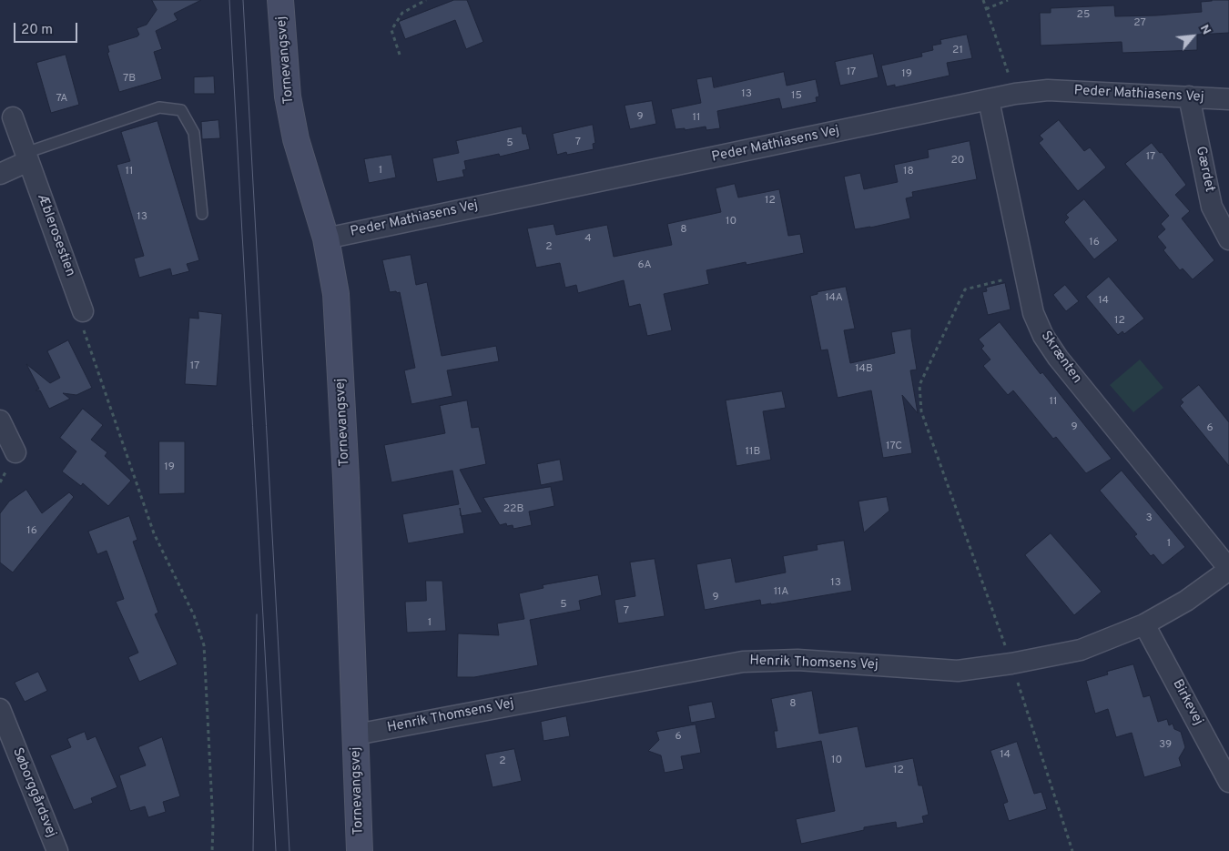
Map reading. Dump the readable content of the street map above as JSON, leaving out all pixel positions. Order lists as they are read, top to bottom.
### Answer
{
  "streets": {
    "street": [
      "Tornevangsvej",
      "Peder Mathiasens Vej",
      "Gærdet",
      "Æblerosestien",
      "Skrænten",
      "Henrik Thomsens Vej",
      "Birkevej",
      "Søborggårdsvej"
    ]
  },
  "crossings": [
    ["Tornevangsvej", "Peder Mathiasens Vej"],
    ["Tornevangsvej", "Henrik Thomsens Vej"],
    ["Peder Mathiasens Vej", "Gærdet"],
    ["Peder Mathiasens Vej", "Skrænten"],
    ["Skrænten", "Henrik Thomsens Vej"],
    ["Henrik Thomsens Vej", "Birkevej"]
  ],
  "house_numbers": [
    "25",
    "27",
    "21",
    "17",
    "19",
    "7B",
    "13",
    "15",
    "7A",
    "9",
    "11",
    "7",
    "5",
    "17",
    "20",
    "1",
    "11",
    "18",
    "12",
    "13",
    "10",
    "8",
    "4",
    "16",
    "2",
    "6A",
    "14A",
    "14",
    "12",
    "17",
    "14B",
    "11",
    "9",
    "6",
    "17C",
    "11B",
    "19",
    "22B",
    "3",
    "16",
    "1",
    "13",
    "11A",
    "9",
    "5",
    "7",
    "1",
    "8",
    "6",
    "39",
    "14",
    "10",
    "2",
    "12"
  ],
  "scale_bar": "20 m",
  "north": "top right"
}
